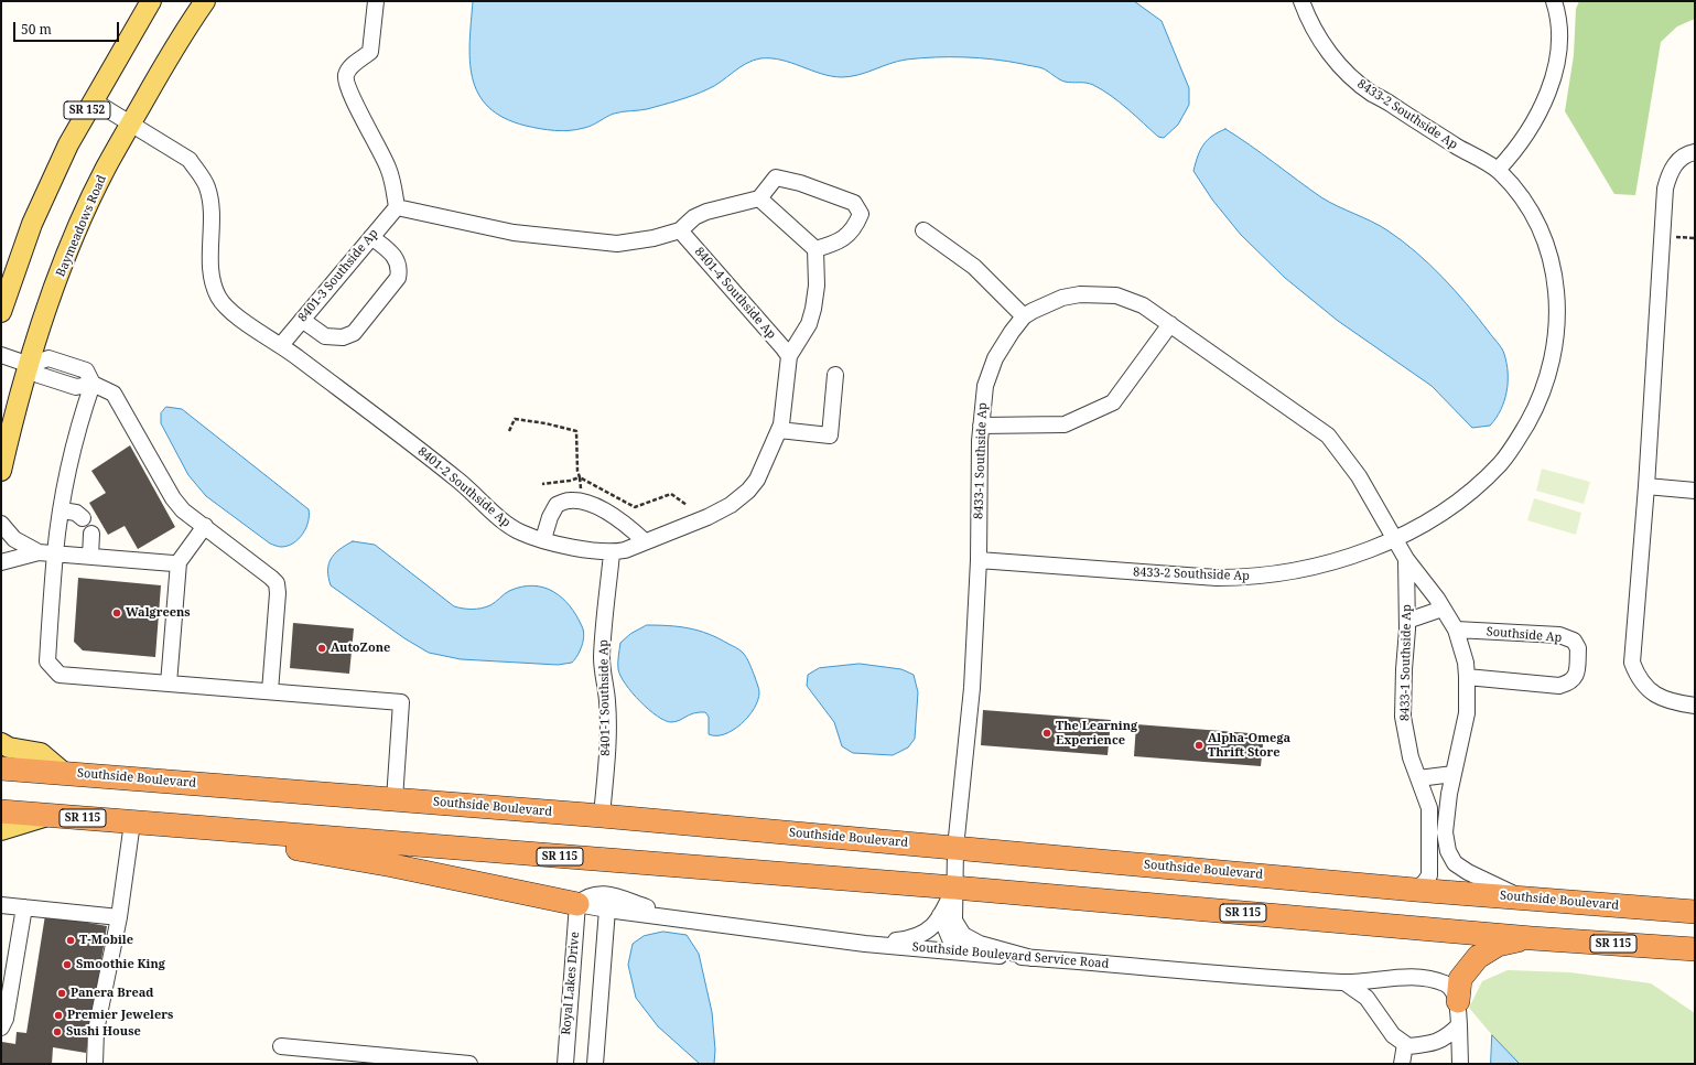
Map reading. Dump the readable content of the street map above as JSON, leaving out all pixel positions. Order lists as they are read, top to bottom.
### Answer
{
  "streets": {
    "highway": ["Southside Boulevard", "SR 115"],
    "main road": ["SR 152", "Baymeadows Road"],
    "street": [
      "8433-2 Southside Ap",
      "8401-3 Southside Ap",
      "8401-4 Southside Ap",
      "8433-1 Southside Ap",
      "8401-2 Southside Ap",
      "Southside Ap",
      "8401-1 Southside Ap",
      "Southside Boulevard Service Road",
      "Royal Lakes Drive"
    ]
  },
  "crossings": [
    ["SR 152", "8401-2 Southside Ap"],
    ["8433-2 Southside Ap", "8433-1 Southside Ap"],
    ["Baymeadows Road", "8401-2 Southside Ap"],
    ["8401-3 Southside Ap", "8401-2 Southside Ap"],
    ["8401-4 Southside Ap", "8401-2 Southside Ap"],
    ["8433-1 Southside Ap", "Southside Ap"],
    ["8433-1 Southside Ap", "Southside Boulevard"],
    ["8433-1 Southside Ap", "SR 115"],
    ["8433-1 Southside Ap", "Southside Boulevard Service Road"],
    ["8401-2 Southside Ap", "8401-1 Southside Ap"],
    ["8401-1 Southside Ap", "Southside Boulevard"],
    ["Southside Boulevard Service Road", "Royal Lakes Drive"]
  ],
  "places": [
    "Walgreens",
    "AutoZone",
    "The Learning Experience",
    "Alpha-Omega Thrift Store",
    "T-Mobile",
    "Smoothie King",
    "Panera Bread",
    "Premier Jewelers",
    "Sushi House"
  ],
  "scale_bar": "50 m"
}
